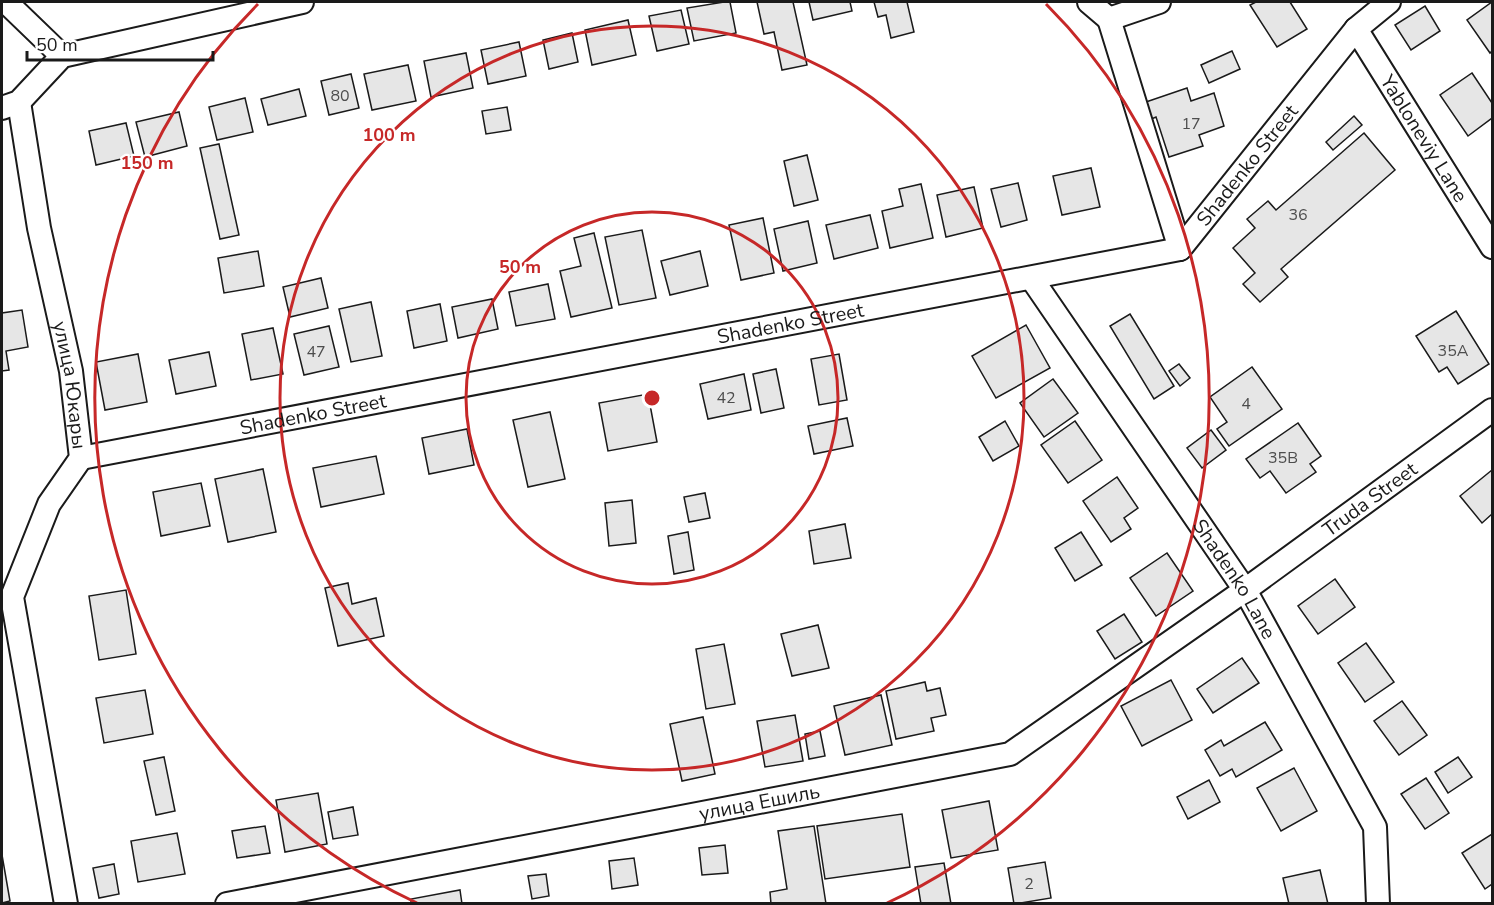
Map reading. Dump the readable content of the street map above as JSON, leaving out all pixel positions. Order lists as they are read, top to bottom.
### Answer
{
  "streets": {
    "street": [
      "Yabloneviy Lane",
      "Shadenko Street",
      "улица Юкары",
      "Truda Street",
      "Shadenko Lane",
      "улица Ешиль"
    ]
  },
  "crossings": [
    ["Yabloneviy Lane", "Shadenko Street"],
    ["Shadenko Street", "улица Юкары"],
    ["Shadenko Street", "Shadenko Lane"],
    ["Truda Street", "Shadenko Lane"],
    ["Truda Street", "улица Ешиль"],
    ["Shadenko Lane", "улица Ешиль"]
  ],
  "house_numbers": [
    "80",
    "17",
    "36",
    "35А",
    "47",
    "42",
    "4",
    "35В",
    "2"
  ],
  "scale_bar": "50 m",
  "rings": ["100 m", "150 m", "50 m"]
}
